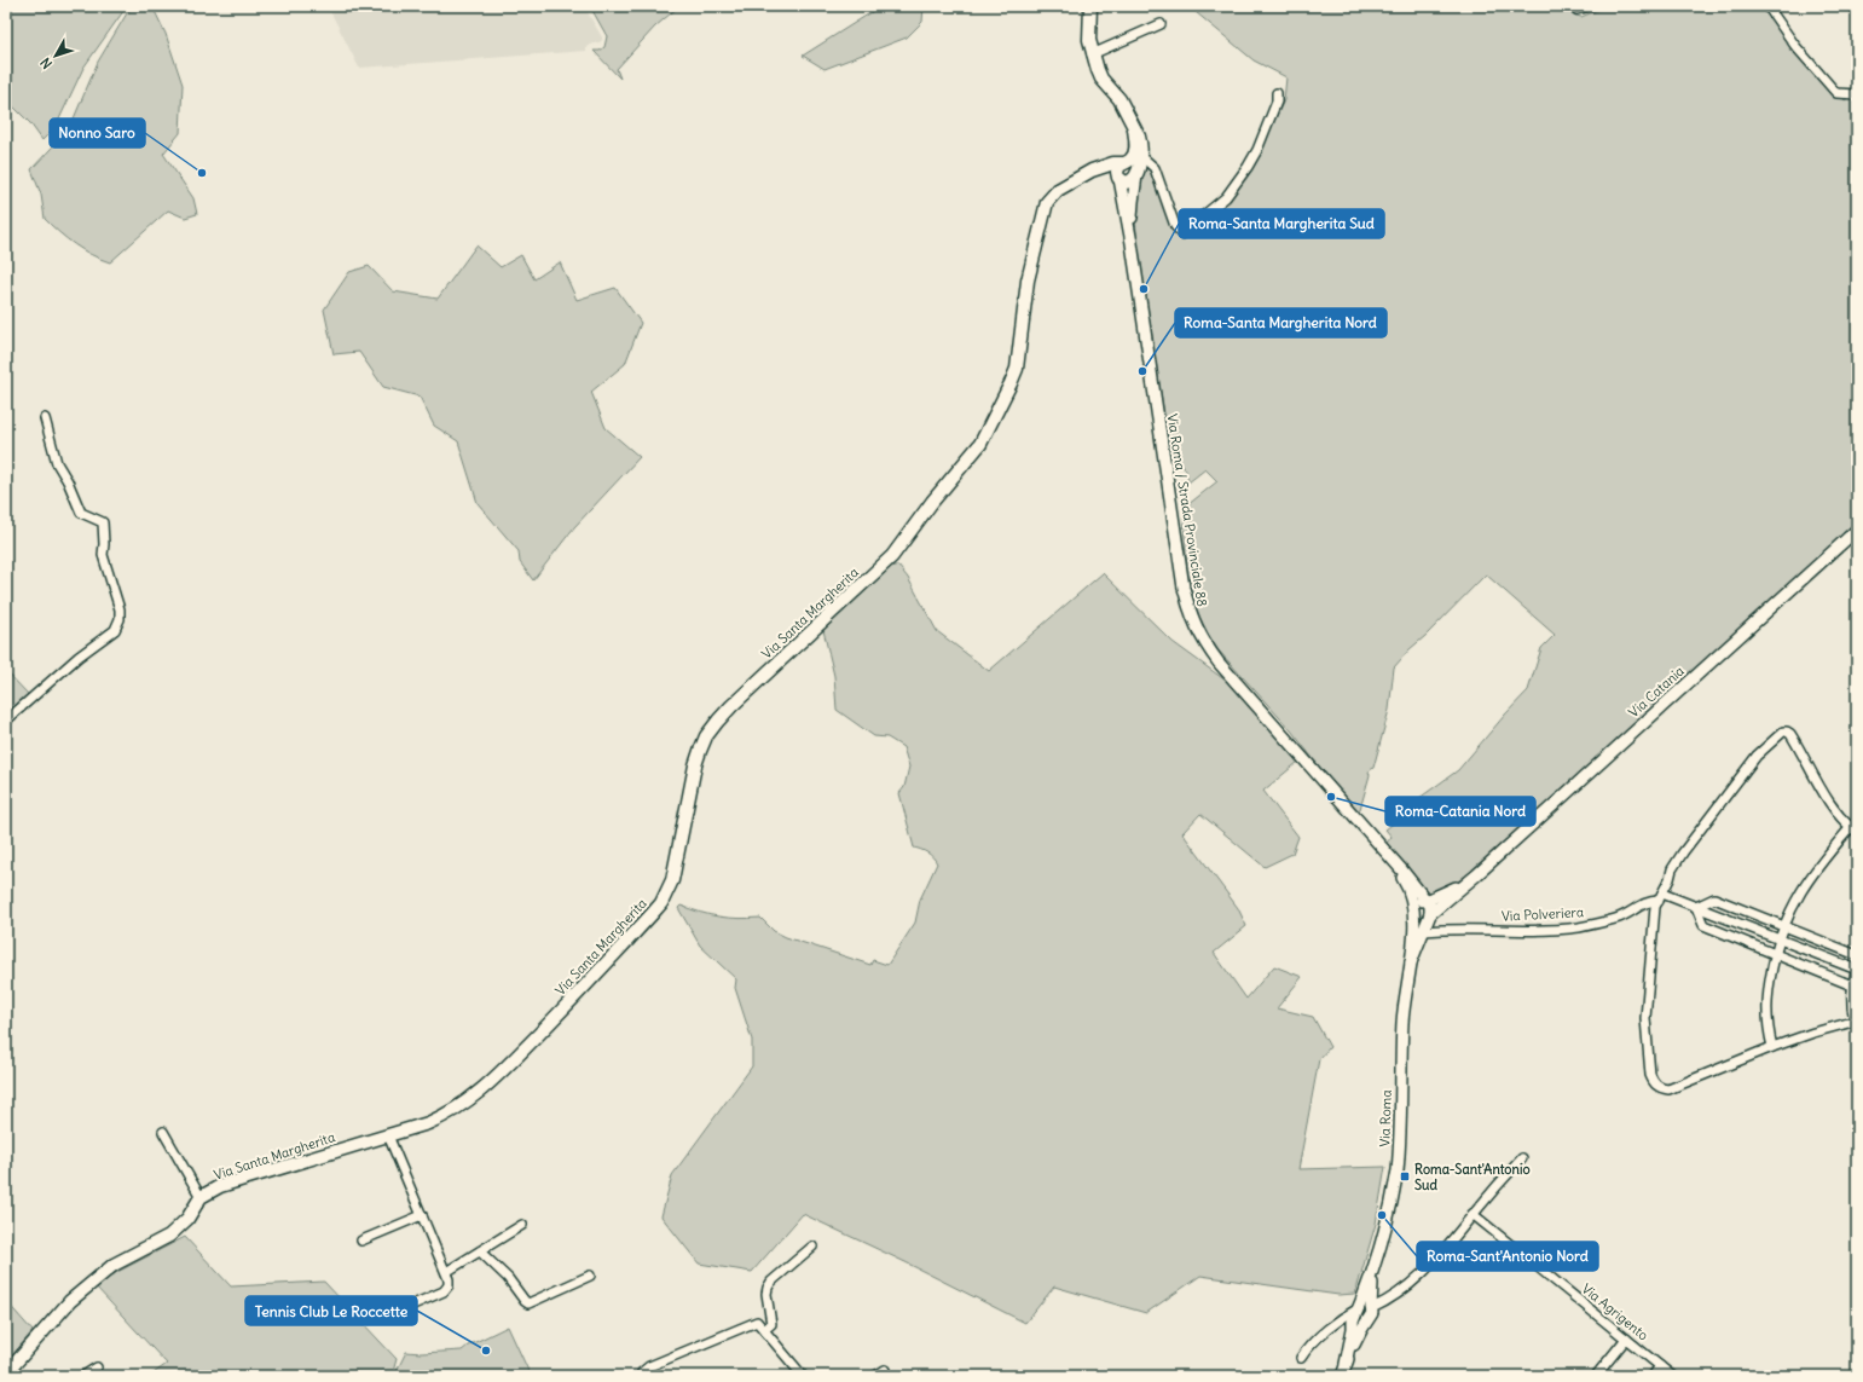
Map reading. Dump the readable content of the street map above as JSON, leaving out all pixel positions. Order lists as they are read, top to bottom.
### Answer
{
  "streets": {
    "main road": ["Via Santa Margherita"],
    "street": [
      "Via Roma / Strada Provinciale 88",
      "Via Catania",
      "Via Polveriera",
      "Via Roma",
      "Via Agrigento"
    ]
  },
  "crossings": [
    ["Via Roma / Strada Provinciale 88", "Via Catania"]
  ],
  "places": {
    "other": [
      "Nonno Saro",
      "Roma-Santa Margherita Sud",
      "Roma-Santa Margherita Nord",
      "Roma-Catania Nord",
      "Roma-Sant'Antonio Nord",
      "Tennis Club Le Roccette"
    ],
    "transit": ["Roma-Sant'Antonio Sud"]
  },
  "north": "bottom left"
}
